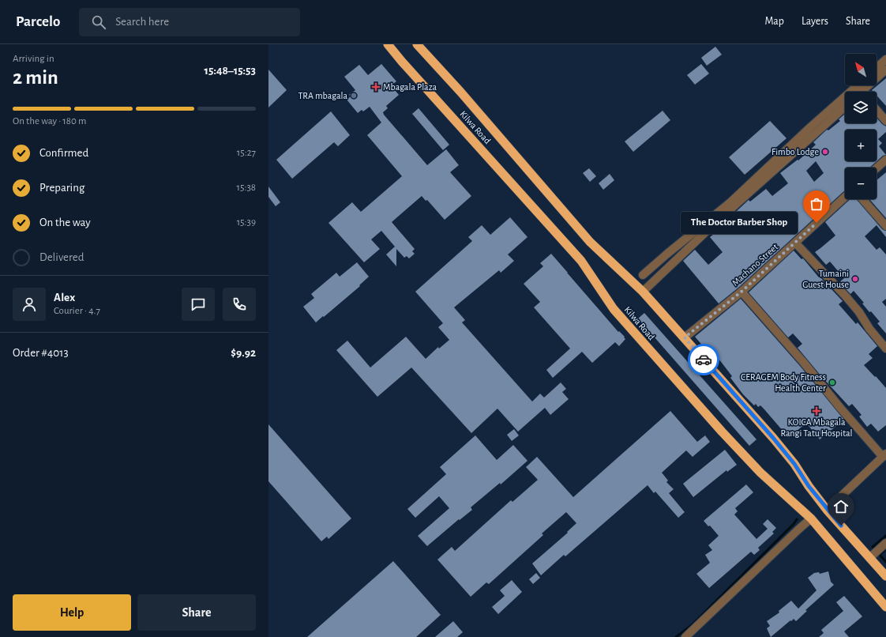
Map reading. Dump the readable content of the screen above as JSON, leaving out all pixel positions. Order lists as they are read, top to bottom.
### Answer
{
  "streets": {
    "highway": ["Kilwa Road"],
    "street": ["Machano Street"]
  },
  "crossings": [
    ["Kilwa Road", "Machano Street"]
  ],
  "places": {
    "health": ["Mbagala Plaza", "KOICA Mbagala Rangi Tatu Hospital"],
    "other": [
      "TRA mbagala",
      "Fimbo Lodge",
      "The Doctor Barber Shop",
      "Tumaini Guest House",
      "CERAGEM Body Fitness Health Center"
    ]
  },
  "north": "top left",
  "page": {
    "header": "Parcelo",
    "search": "Search here",
    "nav": ["Map", "Layers", "Share"],
    "heading": ["2 min", "Arriving in", "15:48–15:53"],
    "panel": [
      "Alex",
      "Courier · 4.7",
      "Order #4013",
      "$9.92"
    ],
    "map_buttons": ["+", "−"],
    "bar": "On the way · 180 m",
    "list": [
      ["Confirmed", "15:27"],
      ["Preparing", "15:38"],
      ["On the way", "15:39"],
      "Delivered"
    ],
    "bubble": "The Doctor Barber Shop",
    "buttons": ["Help", "Share"]
  }
}
